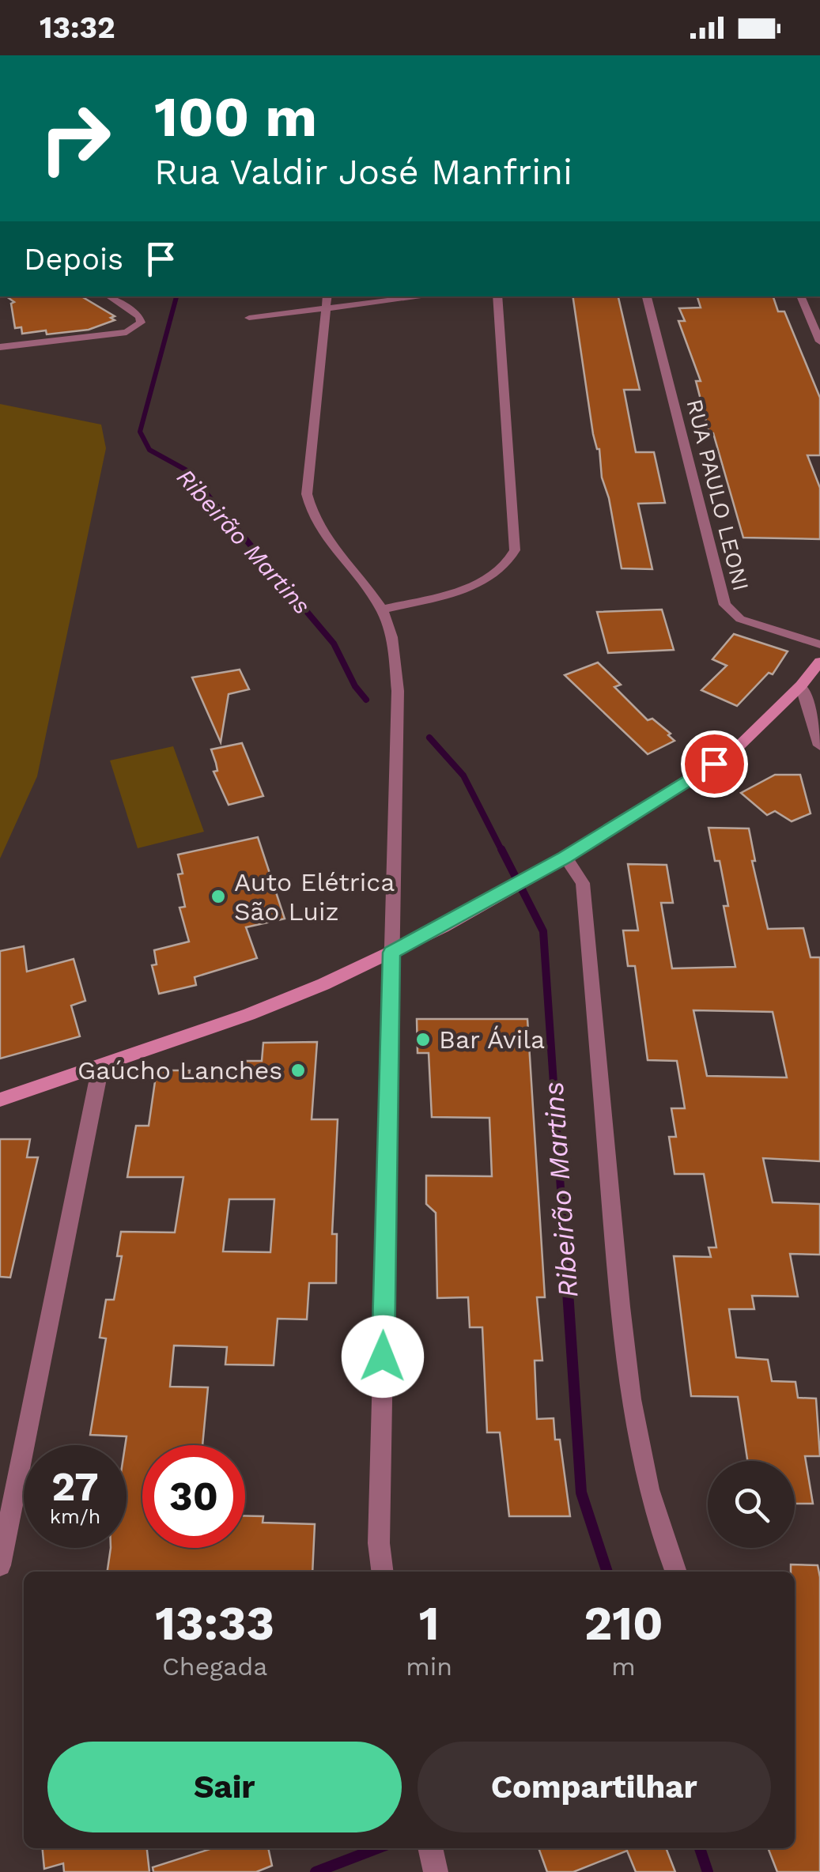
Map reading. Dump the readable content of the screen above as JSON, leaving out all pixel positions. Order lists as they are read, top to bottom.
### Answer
{
  "streets": {
    "street": ["RUA PAULO LEONI"]
  },
  "water": ["Ribeirão Martins"],
  "places": ["Auto Elétrica São Luiz", "Bar Ávila", "Gaúcho Lanches"],
  "page": {
    "status": "13:32",
    "turn": ["100 m", "Rua Valdir José Manfrini"],
    "then": "Depois",
    "speed": "27 km/h",
    "limit": "30",
    "eta": [
      "13:33",
      "Chegada",
      "1",
      "min",
      "210",
      "m"
    ],
    "buttons": ["Sair", "Compartilhar"]
  }
}
